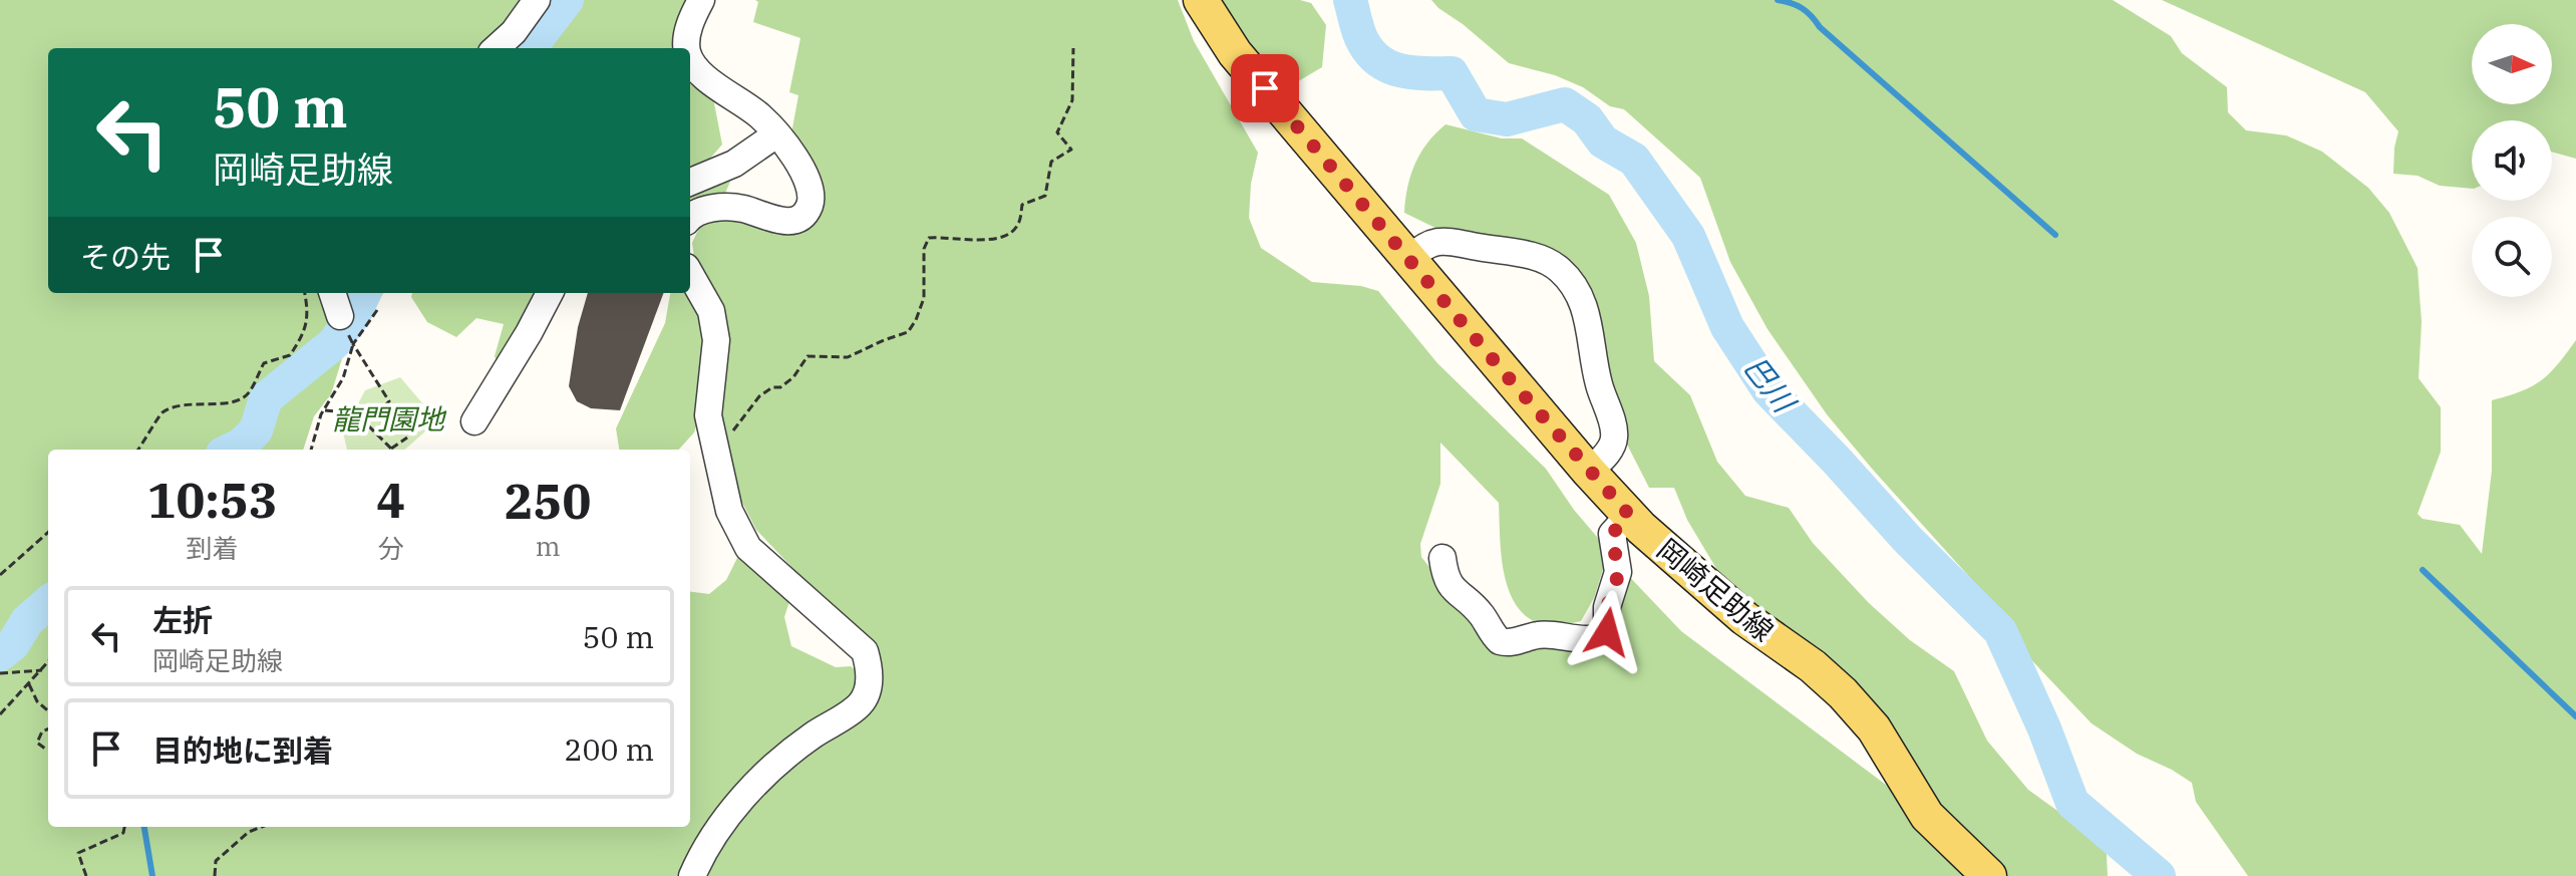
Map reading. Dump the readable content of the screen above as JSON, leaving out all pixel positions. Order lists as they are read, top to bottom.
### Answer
{
  "streets": {
    "main road": ["岡崎足助線"]
  },
  "water": ["巴川"],
  "parks": ["龍門園地"],
  "north": "right",
  "page": {
    "turn": ["50 m", "岡崎足助線"],
    "then": "その先",
    "eta": [
      "10:53",
      "到着",
      "4",
      "分",
      "250",
      "m"
    ],
    "list": [
      {
        "name": "左折",
        "note": "岡崎足助線",
        "value": "50 m"
      },
      {
        "name": "目的地に到着",
        "value": "200 m"
      }
    ]
  }
}
